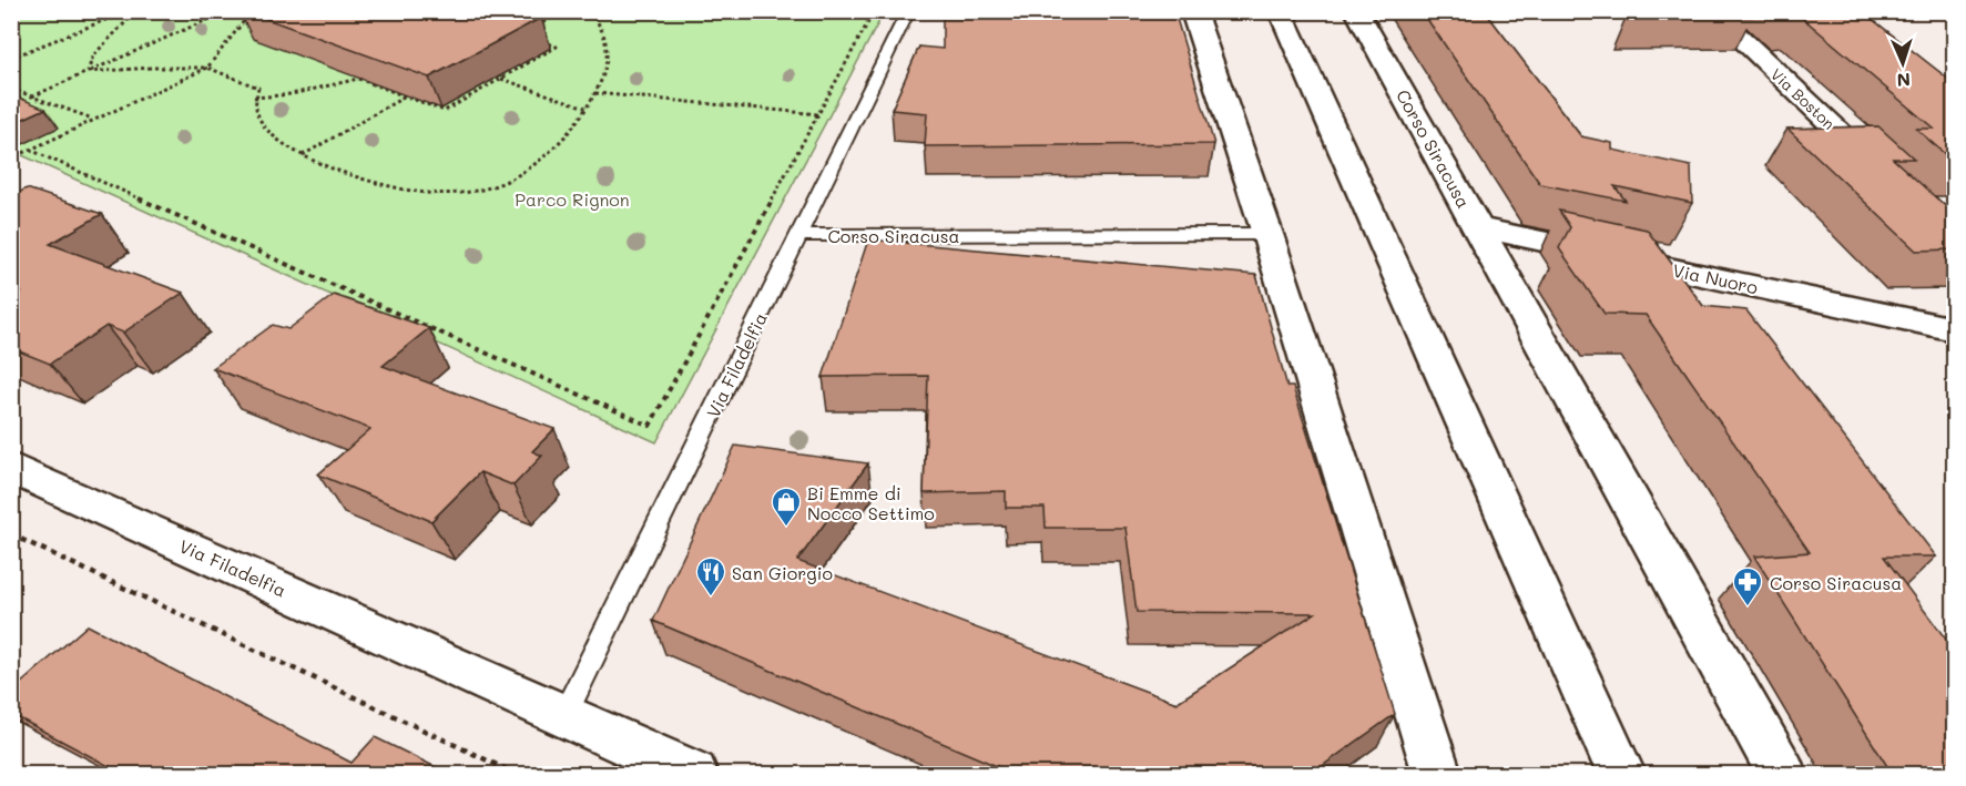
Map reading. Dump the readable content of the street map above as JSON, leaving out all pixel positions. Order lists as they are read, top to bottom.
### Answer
{
  "streets": {
    "street": [
      "Via Boston",
      "Corso Siracusa",
      "Via Nuoro",
      "Via Filadelfia"
    ]
  },
  "crossings": [
    ["Corso Siracusa", "Via Nuoro"],
    ["Corso Siracusa", "Via Filadelfia"]
  ],
  "parks": ["Parco Rignon"],
  "places": {
    "shop": ["Bi Emme di Nocco Settimo"],
    "restaurant": ["San Giorgio"],
    "pharmacy": ["Corso Siracusa"]
  },
  "north": "bottom"
}
